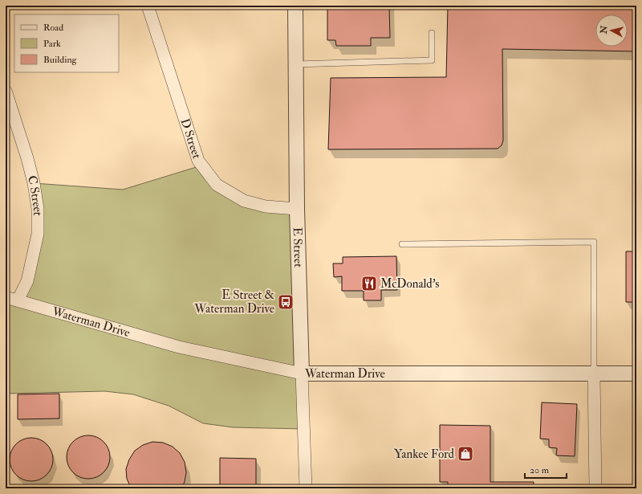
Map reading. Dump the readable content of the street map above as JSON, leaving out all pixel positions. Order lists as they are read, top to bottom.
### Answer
{
  "streets": {
    "street": [
      "D Street",
      "C Street",
      "E Street",
      "Waterman Drive"
    ]
  },
  "crossings": [
    ["D Street", "E Street"],
    ["C Street", "Waterman Drive"],
    ["E Street", "Waterman Drive"]
  ],
  "places": {
    "restaurant": ["McDonald's"],
    "bus stop": ["E Street & Waterman Drive"],
    "shop": ["Yankee Ford"]
  },
  "legend": ["Road", "Park", "Building"],
  "scale_bar": "20 m",
  "north": "left"
}
